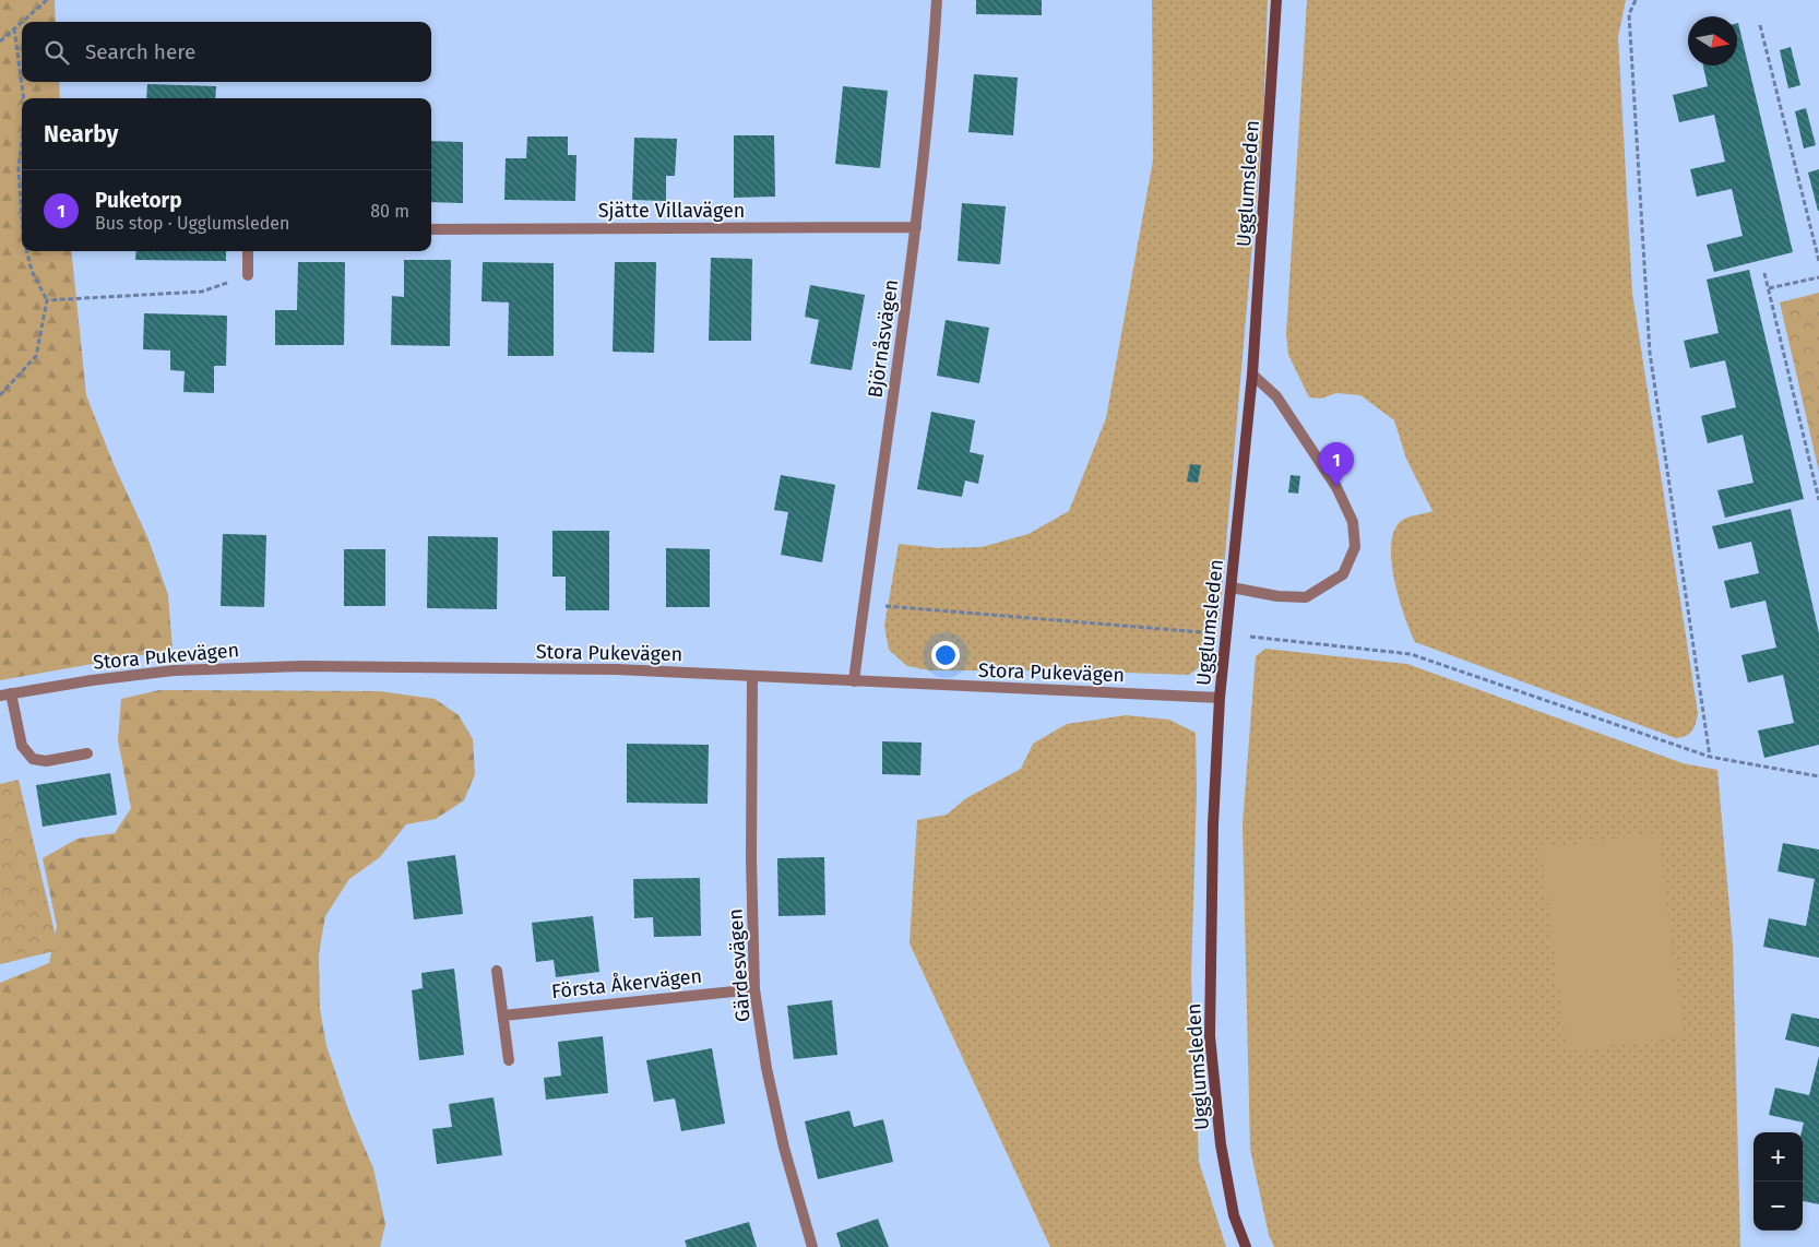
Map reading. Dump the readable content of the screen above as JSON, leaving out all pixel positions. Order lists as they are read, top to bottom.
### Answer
{
  "streets": {
    "street": [
      "Ugglumsleden",
      "Sjätte Villavägen",
      "Björnåsvägen",
      "Stora Pukevägen",
      "Gärdesvägen",
      "Första Åkervägen"
    ]
  },
  "crossings": [
    ["Ugglumsleden", "Stora Pukevägen"],
    ["Sjätte Villavägen", "Björnåsvägen"],
    ["Björnåsvägen", "Stora Pukevägen"],
    ["Stora Pukevägen", "Gärdesvägen"],
    ["Gärdesvägen", "Första Åkervägen"]
  ],
  "north": "right",
  "page": {
    "search": "Search here",
    "heading": "Nearby",
    "list": [
      {
        "mark": "1",
        "name": "Puketorp",
        "note": "Bus stop · Ugglumsleden",
        "value": "80 m"
      }
    ],
    "pins": "1",
    "map_buttons": ["+", "−"]
  }
}
